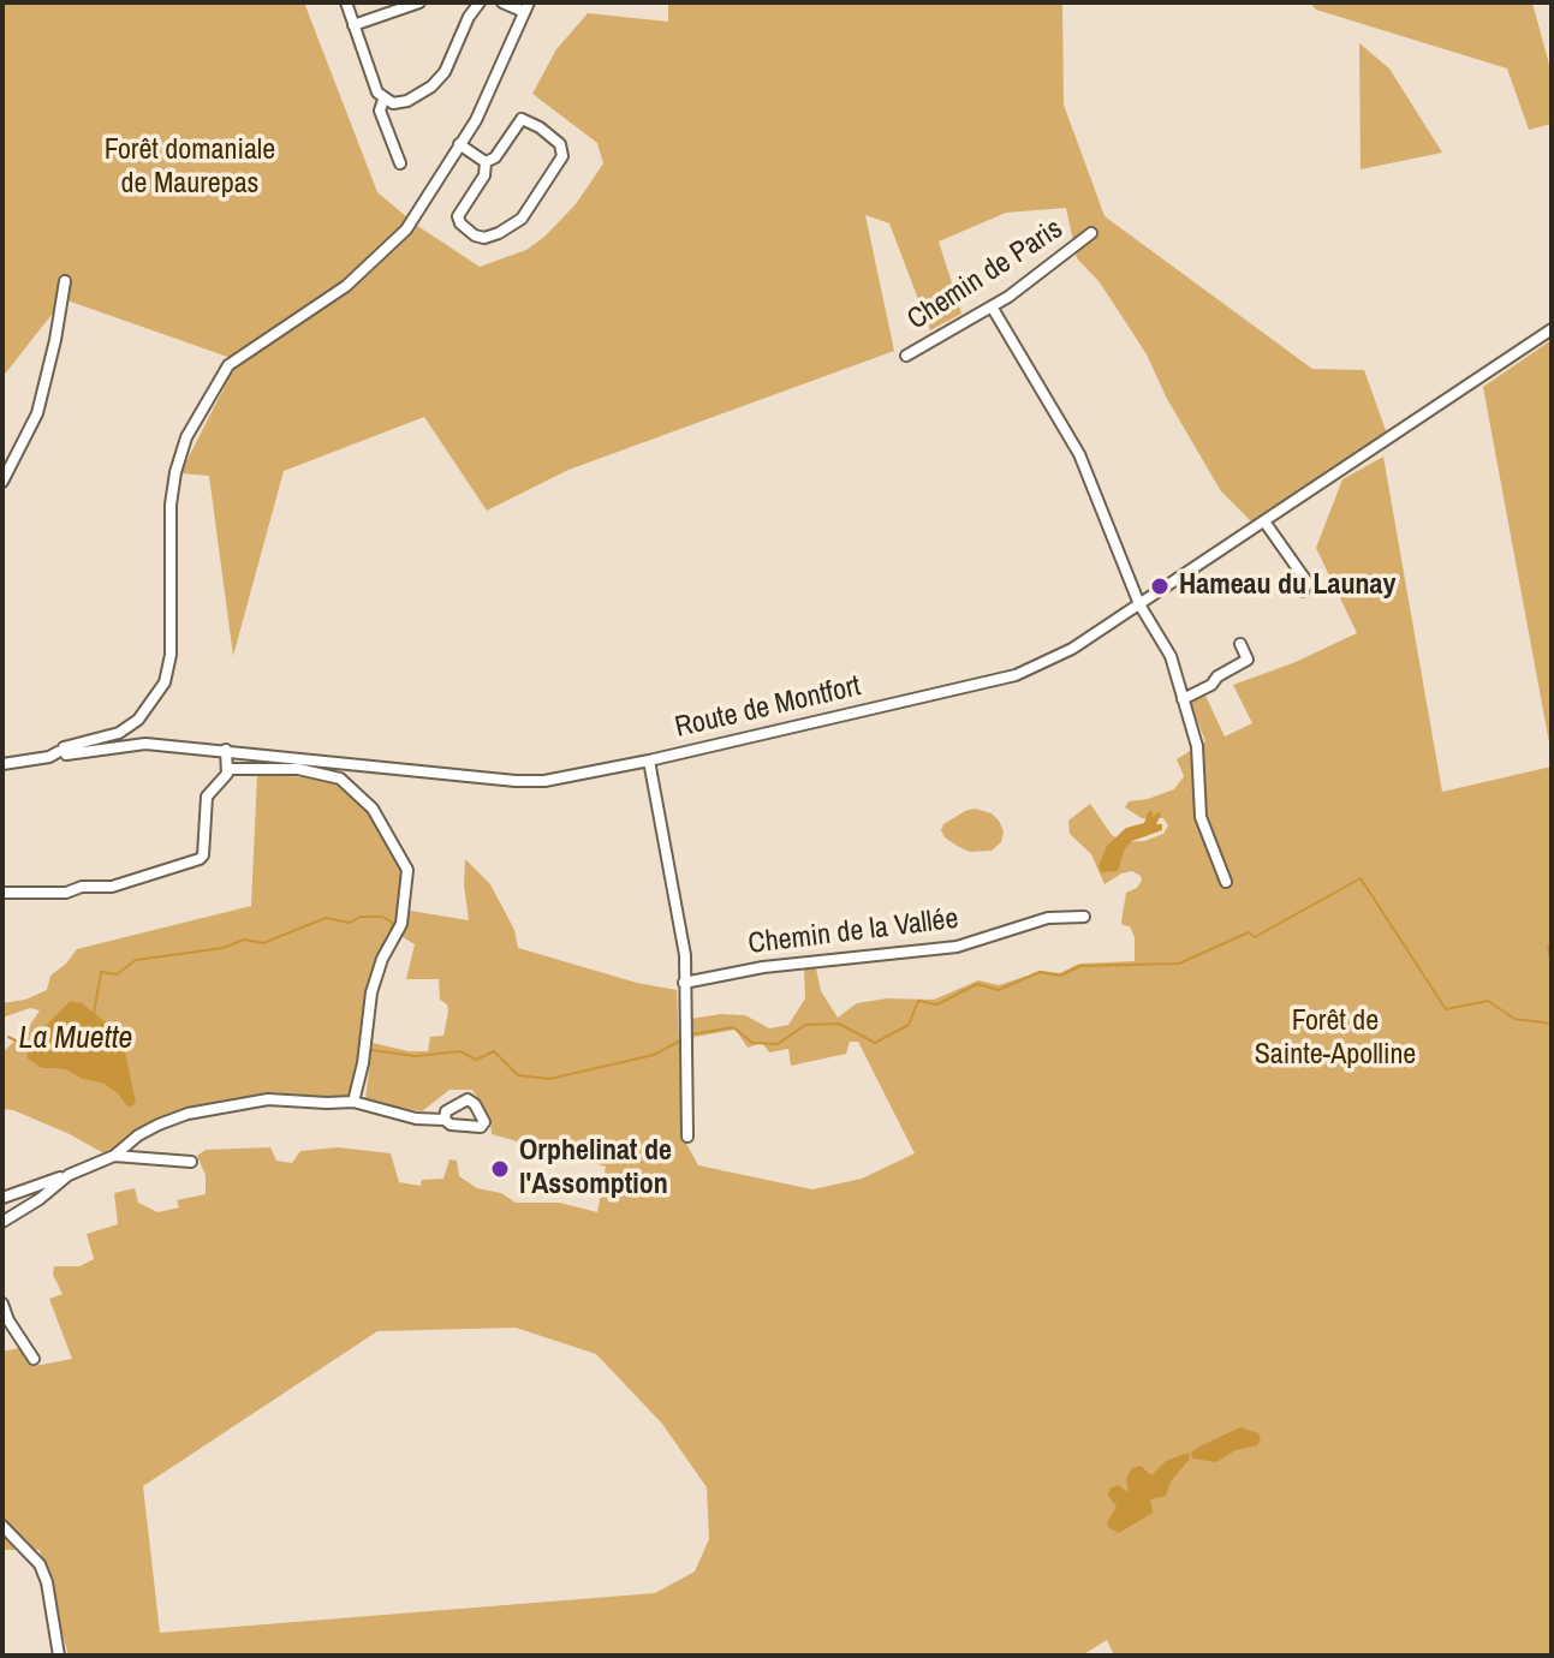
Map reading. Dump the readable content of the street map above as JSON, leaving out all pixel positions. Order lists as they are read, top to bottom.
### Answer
{
  "streets": {
    "street": ["Chemin de Paris", "Route de Montfort", "Chemin de la Vallée"]
  },
  "water": ["La Muette"],
  "parks": ["Forêt domaniale de Maurepas", "Forêt de Sainte-Apolline"],
  "places": ["Hameau du Launay", "Orphelinat de l'Assomption"]
}
